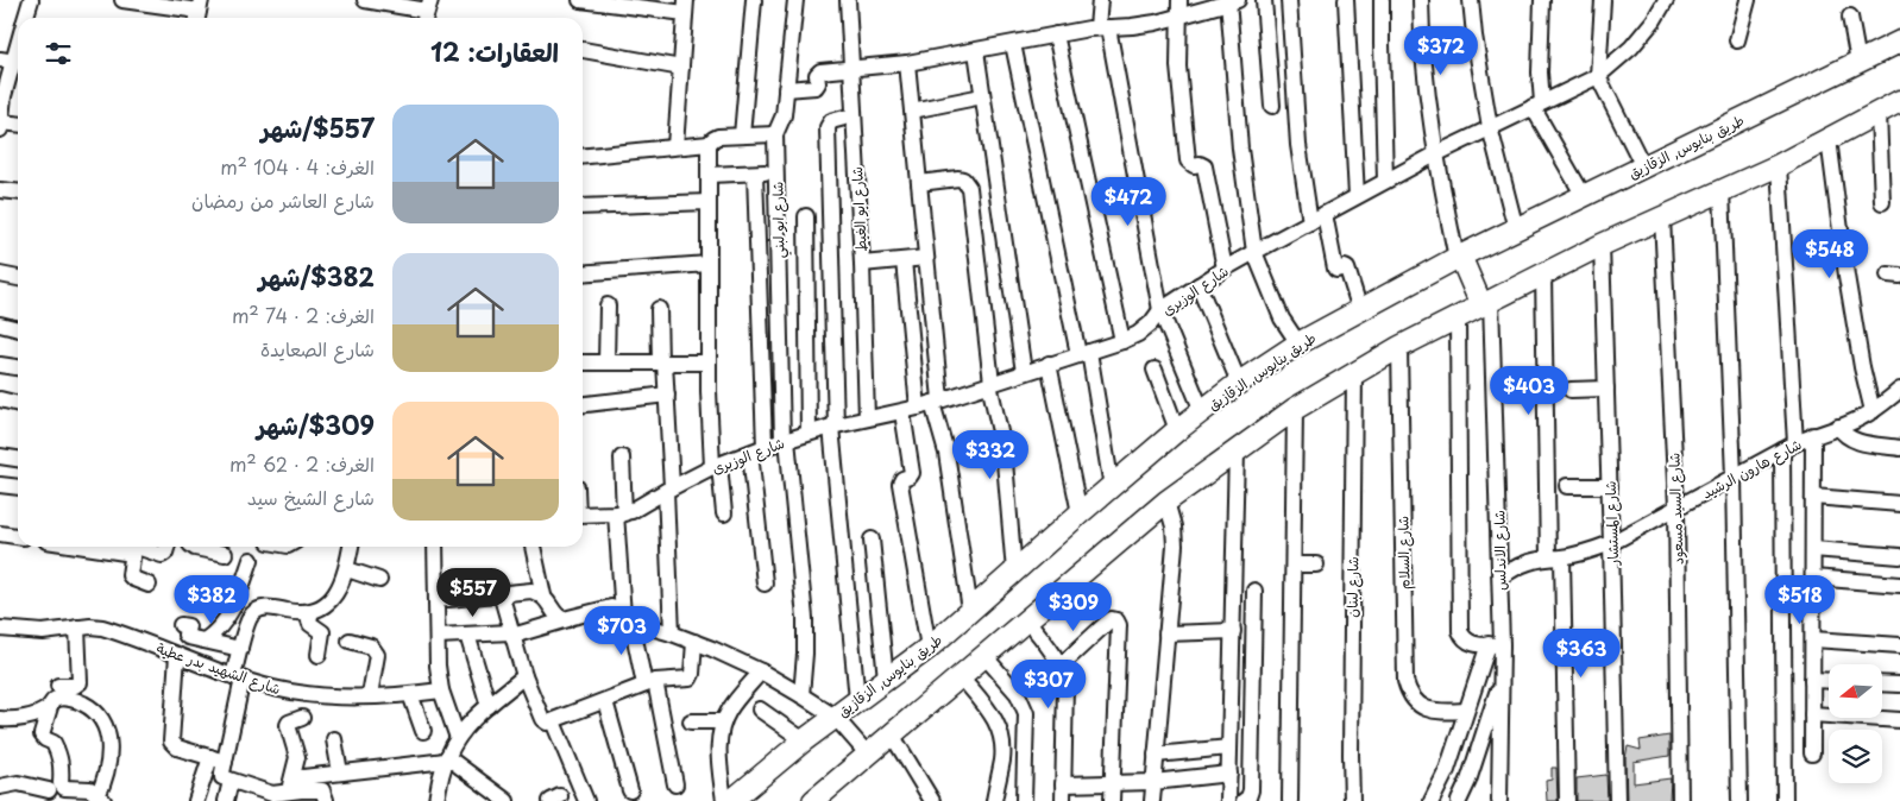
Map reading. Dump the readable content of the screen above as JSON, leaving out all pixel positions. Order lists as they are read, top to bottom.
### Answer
{
  "streets": {
    "main road": ["طريق بنايوس, الزقازيق"],
    "street": [
      "شارع ابو الغيط",
      "شارع ابو لبني",
      "شارع الوزيرى",
      "شارع هارون الرشيد",
      "شارع السيد مسعود",
      "شارع المستشار",
      "شارع الاندلس",
      "شارع السلام",
      "شارع لبنان",
      "شارع الشهيد بدر عطية"
    ]
  },
  "crossings": [
    ["شارع ابو الغيط", "شارع الوزيرى"],
    ["شارع ابو لبني", "شارع الوزيرى"],
    ["شارع هارون الرشيد", "شارع السيد مسعود"],
    ["شارع هارون الرشيد", "شارع المستشار"],
    ["شارع هارون الرشيد", "شارع الاندلس"]
  ],
  "north": "left",
  "page": {
    "heading": "العقارات: 12",
    "price": [
      "$372",
      "$472",
      "$548",
      "$403",
      "$332",
      "$557",
      "$382",
      "$518",
      "$309",
      "$703",
      "$363",
      "$307"
    ],
    "list": [
      {
        "name": "$557/شهر",
        "note": "الغرف: 4 · 104 m² · شارع العاشر من رمضان"
      },
      {
        "name": "$382/شهر",
        "note": "الغرف: 2 · 74 m² · شارع الصعايدة"
      },
      {
        "name": "$309/شهر",
        "note": "الغرف: 2 · 62 m² · شارع الشيخ سيد"
      }
    ]
  }
}
